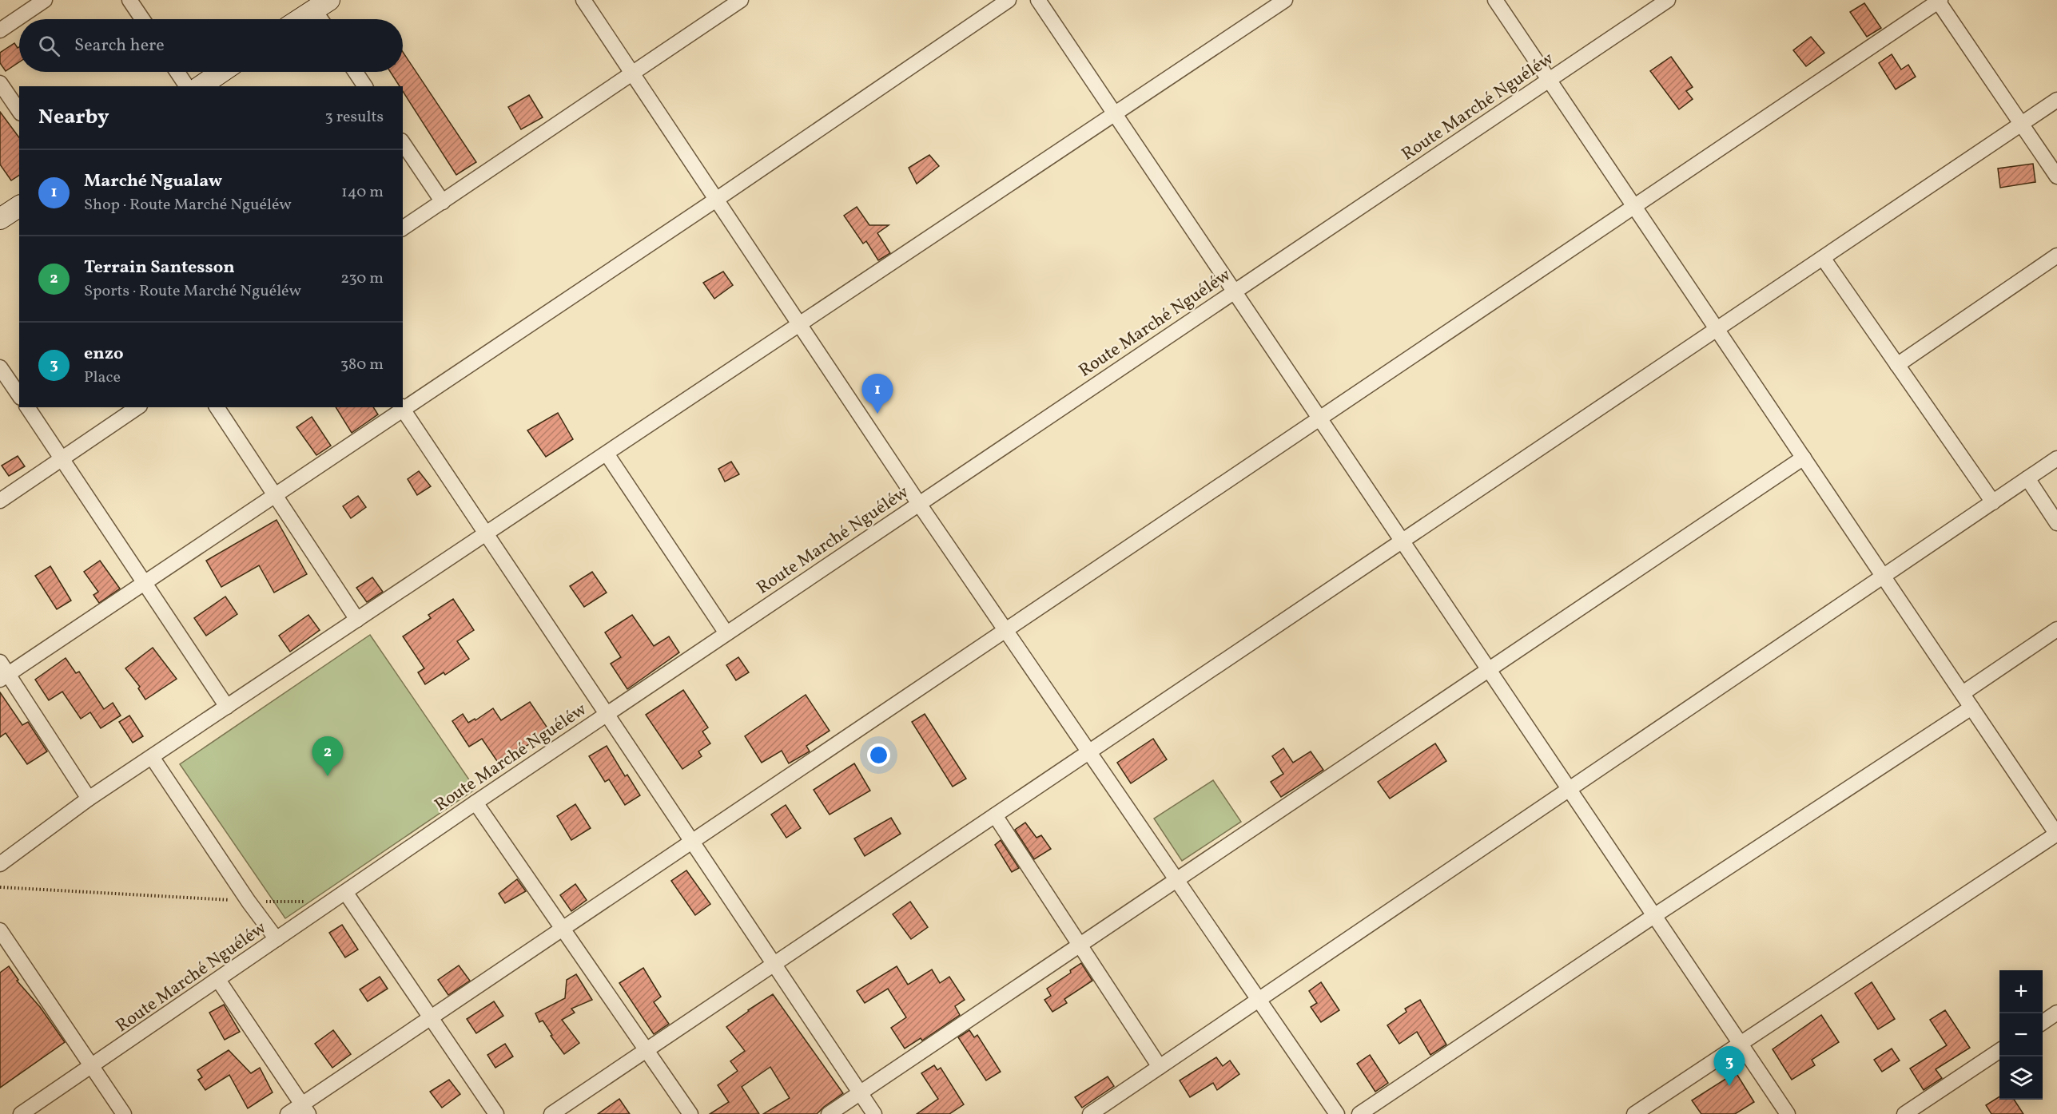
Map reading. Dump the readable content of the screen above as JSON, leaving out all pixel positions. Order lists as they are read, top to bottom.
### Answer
{
  "streets": {
    "street": ["Route Marché Nguéléw"]
  },
  "page": {
    "search": "Search here",
    "heading": ["Nearby", "3 results"],
    "list": [
      {
        "mark": "1",
        "name": "Marché Ngualaw",
        "note": "Shop · Route Marché Nguéléw",
        "value": "140 m"
      },
      {
        "mark": "2",
        "name": "Terrain Santesson",
        "note": "Sports · Route Marché Nguéléw",
        "value": "230 m"
      },
      {
        "mark": "3",
        "name": "enzo",
        "note": "Place",
        "value": "380 m"
      }
    ],
    "pins": ["1", "2", "3"],
    "map_buttons": ["+", "−"]
  }
}
